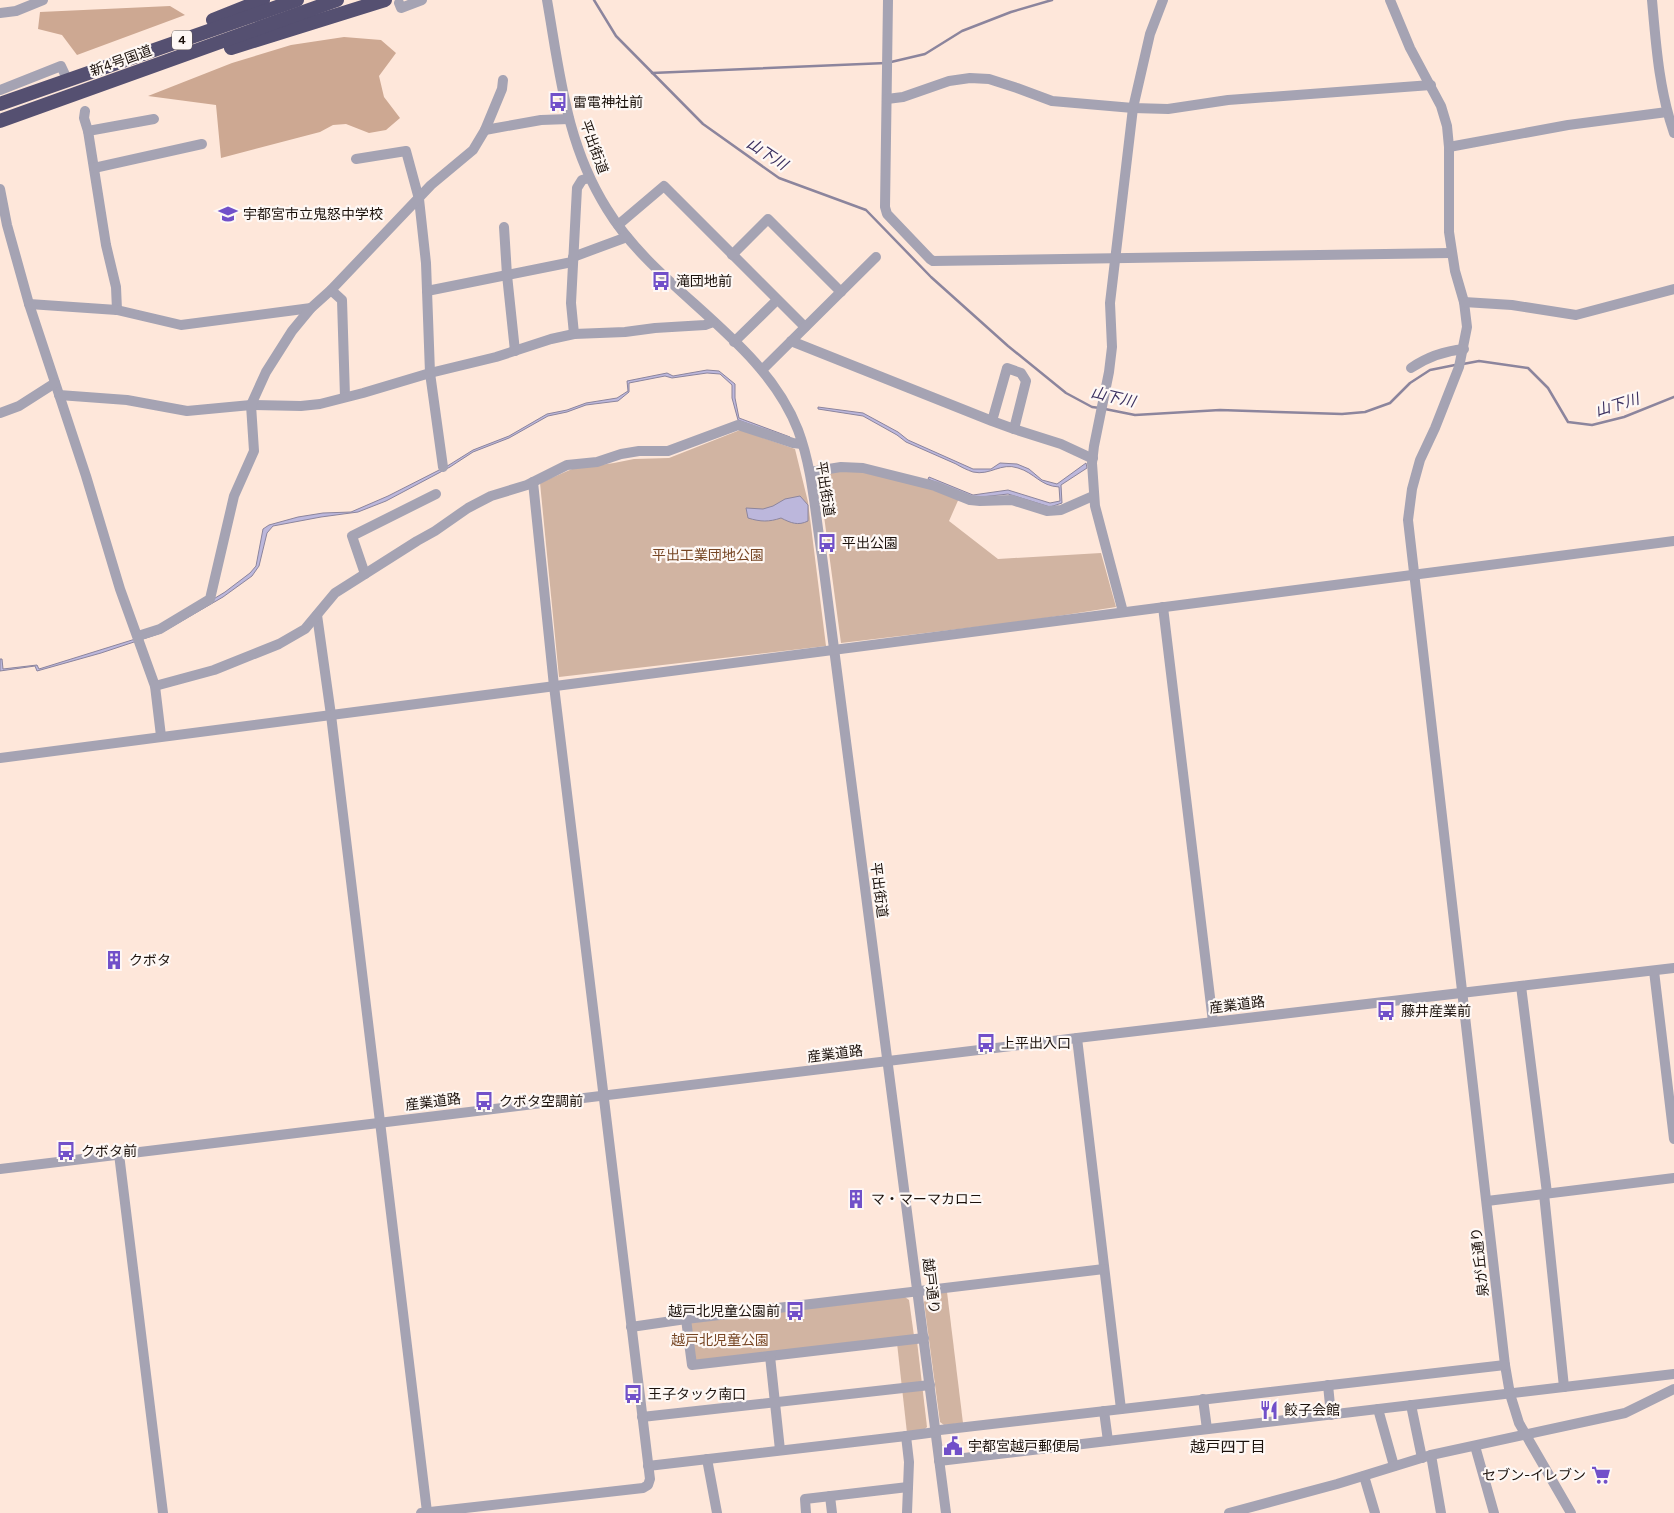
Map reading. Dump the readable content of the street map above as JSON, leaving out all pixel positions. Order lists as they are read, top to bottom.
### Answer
{
  "streets": {
    "highway": ["4", "新4号国道"],
    "street": [
      "平出街道",
      "産業道路",
      "泉が丘通り",
      "越戸通り"
    ]
  },
  "crossings": [
    ["平出街道", "産業道路"],
    ["平出街道", "越戸通り"],
    ["産業道路", "泉が丘通り"],
    ["産業道路", "越戸通り"]
  ],
  "districts": ["越戸四丁目"],
  "water": ["山下川"],
  "parks": ["平出工業団地公園", "越戸北児童公園"],
  "places": {
    "bus stop": [
      "雷電神社前",
      "滝団地前",
      "平出公園",
      "藤井産業前",
      "上平出入口",
      "クボタ空調前",
      "クボタ前",
      "越戸北児童公園前",
      "王子タック南口"
    ],
    "school or university": ["宇都宮市立鬼怒中学校"],
    "building": ["クボタ", "マ・マーマカロニ"],
    "restaurant": ["餃子会館"],
    "public building": ["宇都宮越戸郵便局"],
    "supermarket": ["セブン-イレブン"]
  }
}
